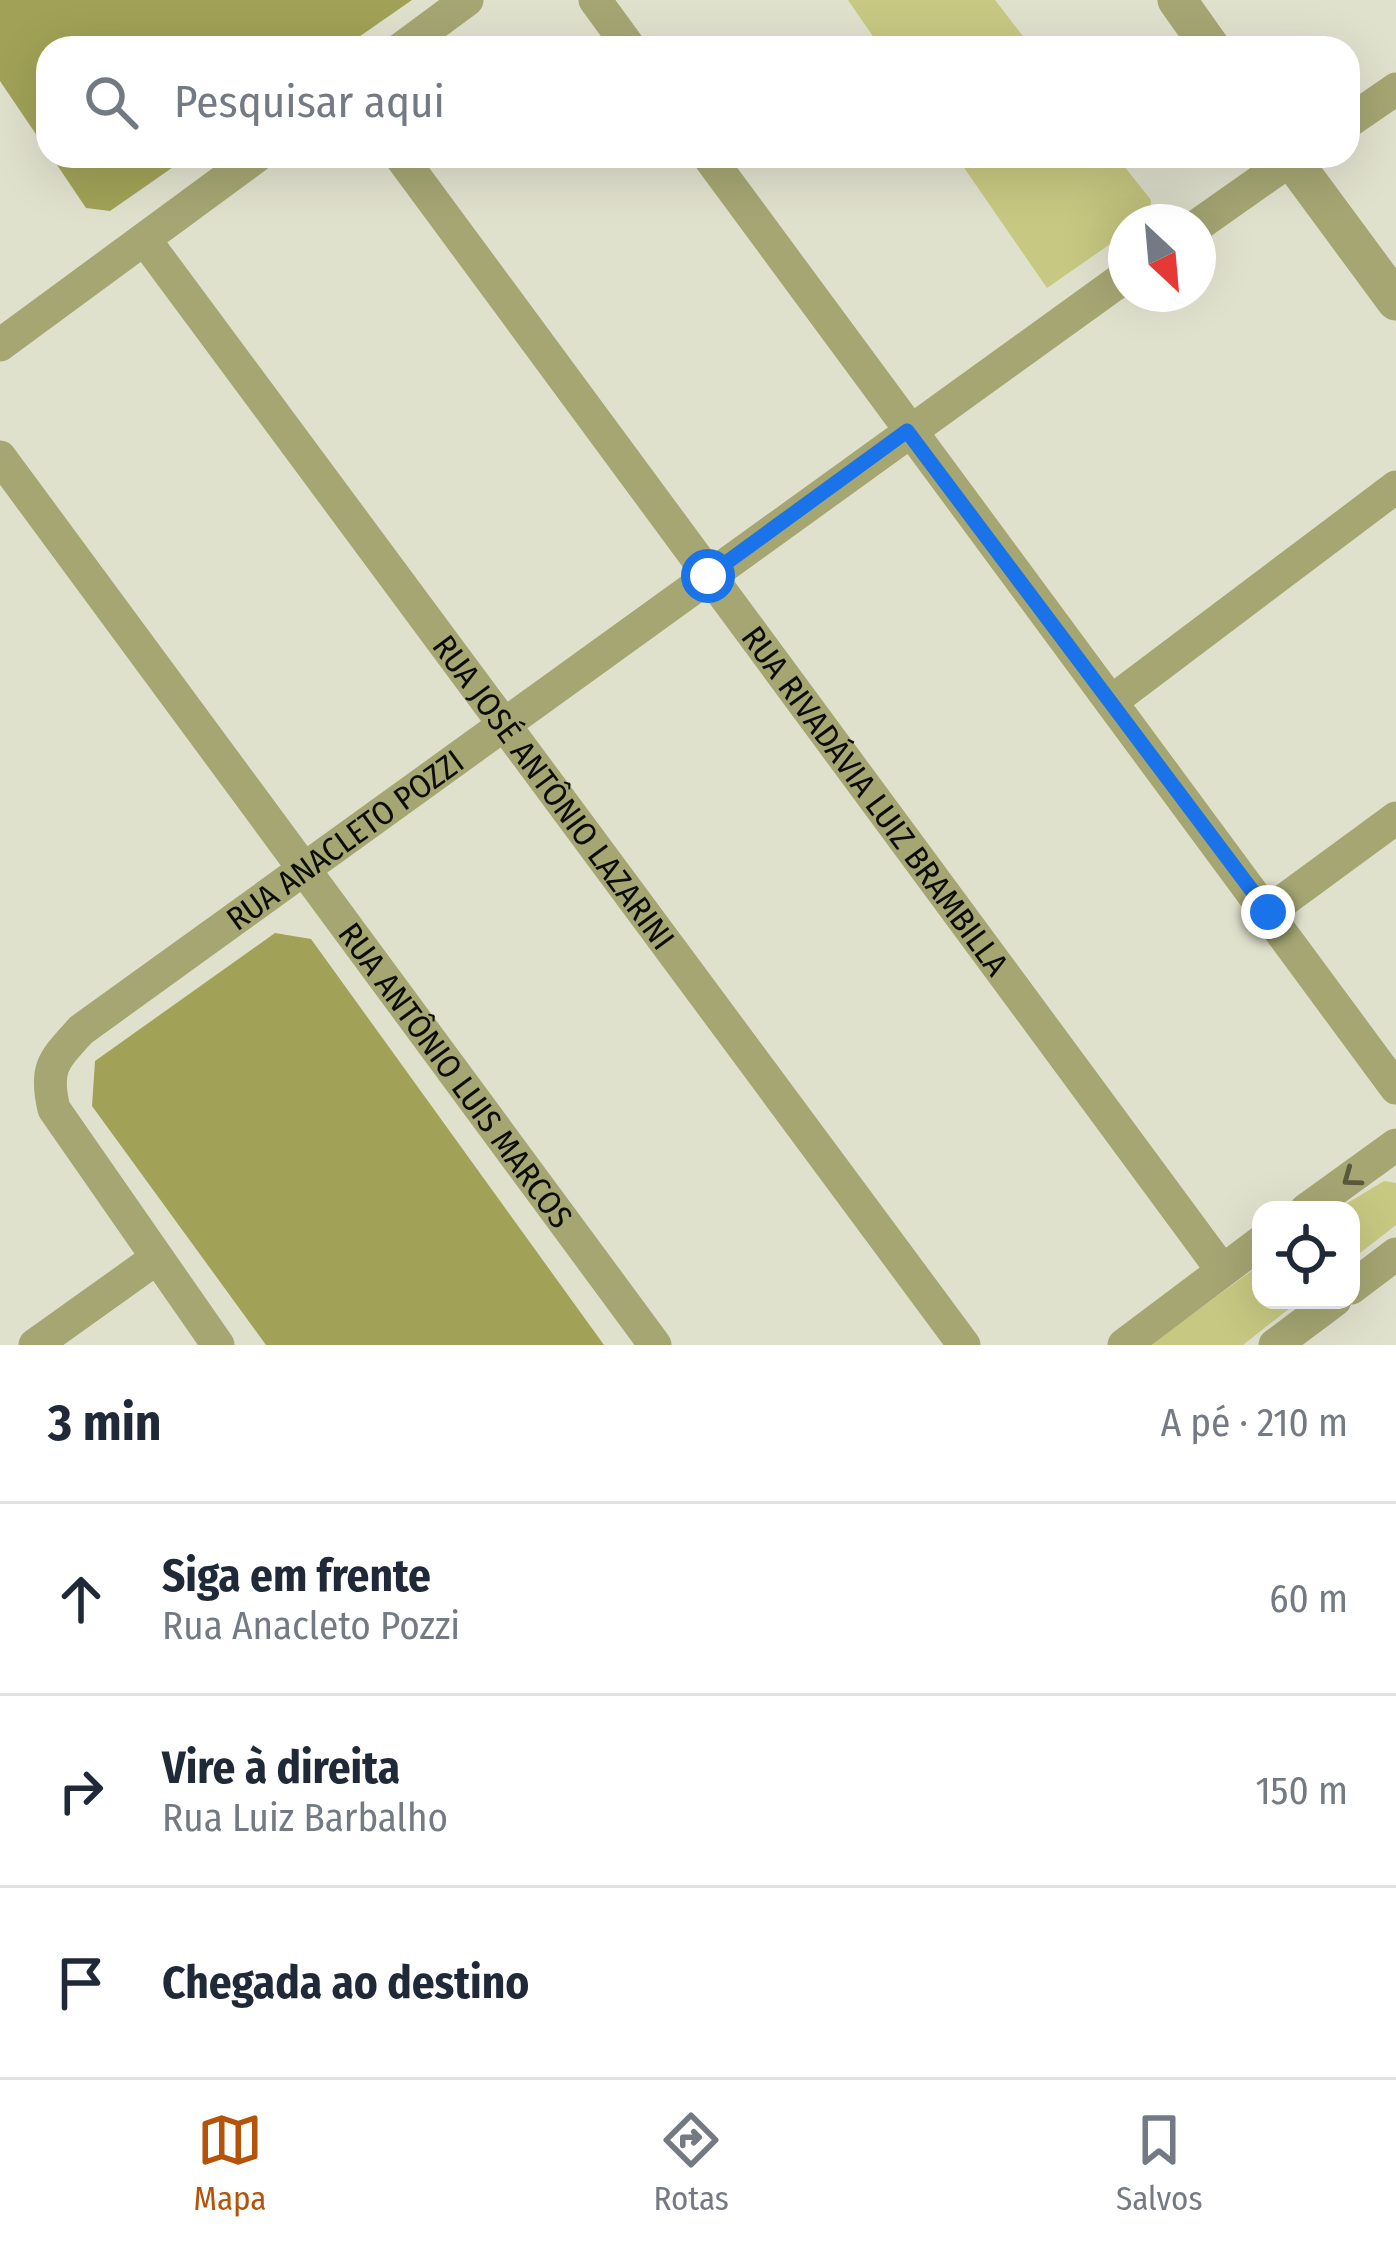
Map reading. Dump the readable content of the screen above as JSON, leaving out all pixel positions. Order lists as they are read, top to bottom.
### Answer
{
  "streets": {
    "street": [
      "RUA JOSÉ ANTÔNIO LAZARINI",
      "RUA RIVADÁVIA LUIZ BRAMBILLA",
      "RUA ANACLETO POZZI",
      "RUA ANTÔNIO LUIS MARCOS"
    ]
  },
  "crossings": [
    ["RUA JOSÉ ANTÔNIO LAZARINI", "RUA ANACLETO POZZI"],
    ["RUA RIVADÁVIA LUIZ BRAMBILLA", "RUA ANACLETO POZZI"],
    ["RUA ANACLETO POZZI", "RUA ANTÔNIO LUIS MARCOS"]
  ],
  "north": "bottom right",
  "page": {
    "search": "Pesquisar aqui",
    "heading": ["3 min", "A pé · 210 m"],
    "list": [
      ["Siga em frente", "Rua Anacleto Pozzi", "60 m"],
      ["Vire à direita", "Rua Luiz Barbalho", "150 m"],
      "Chegada ao destino"
    ],
    "nav": ["Mapa", "Rotas", "Salvos"]
  }
}
